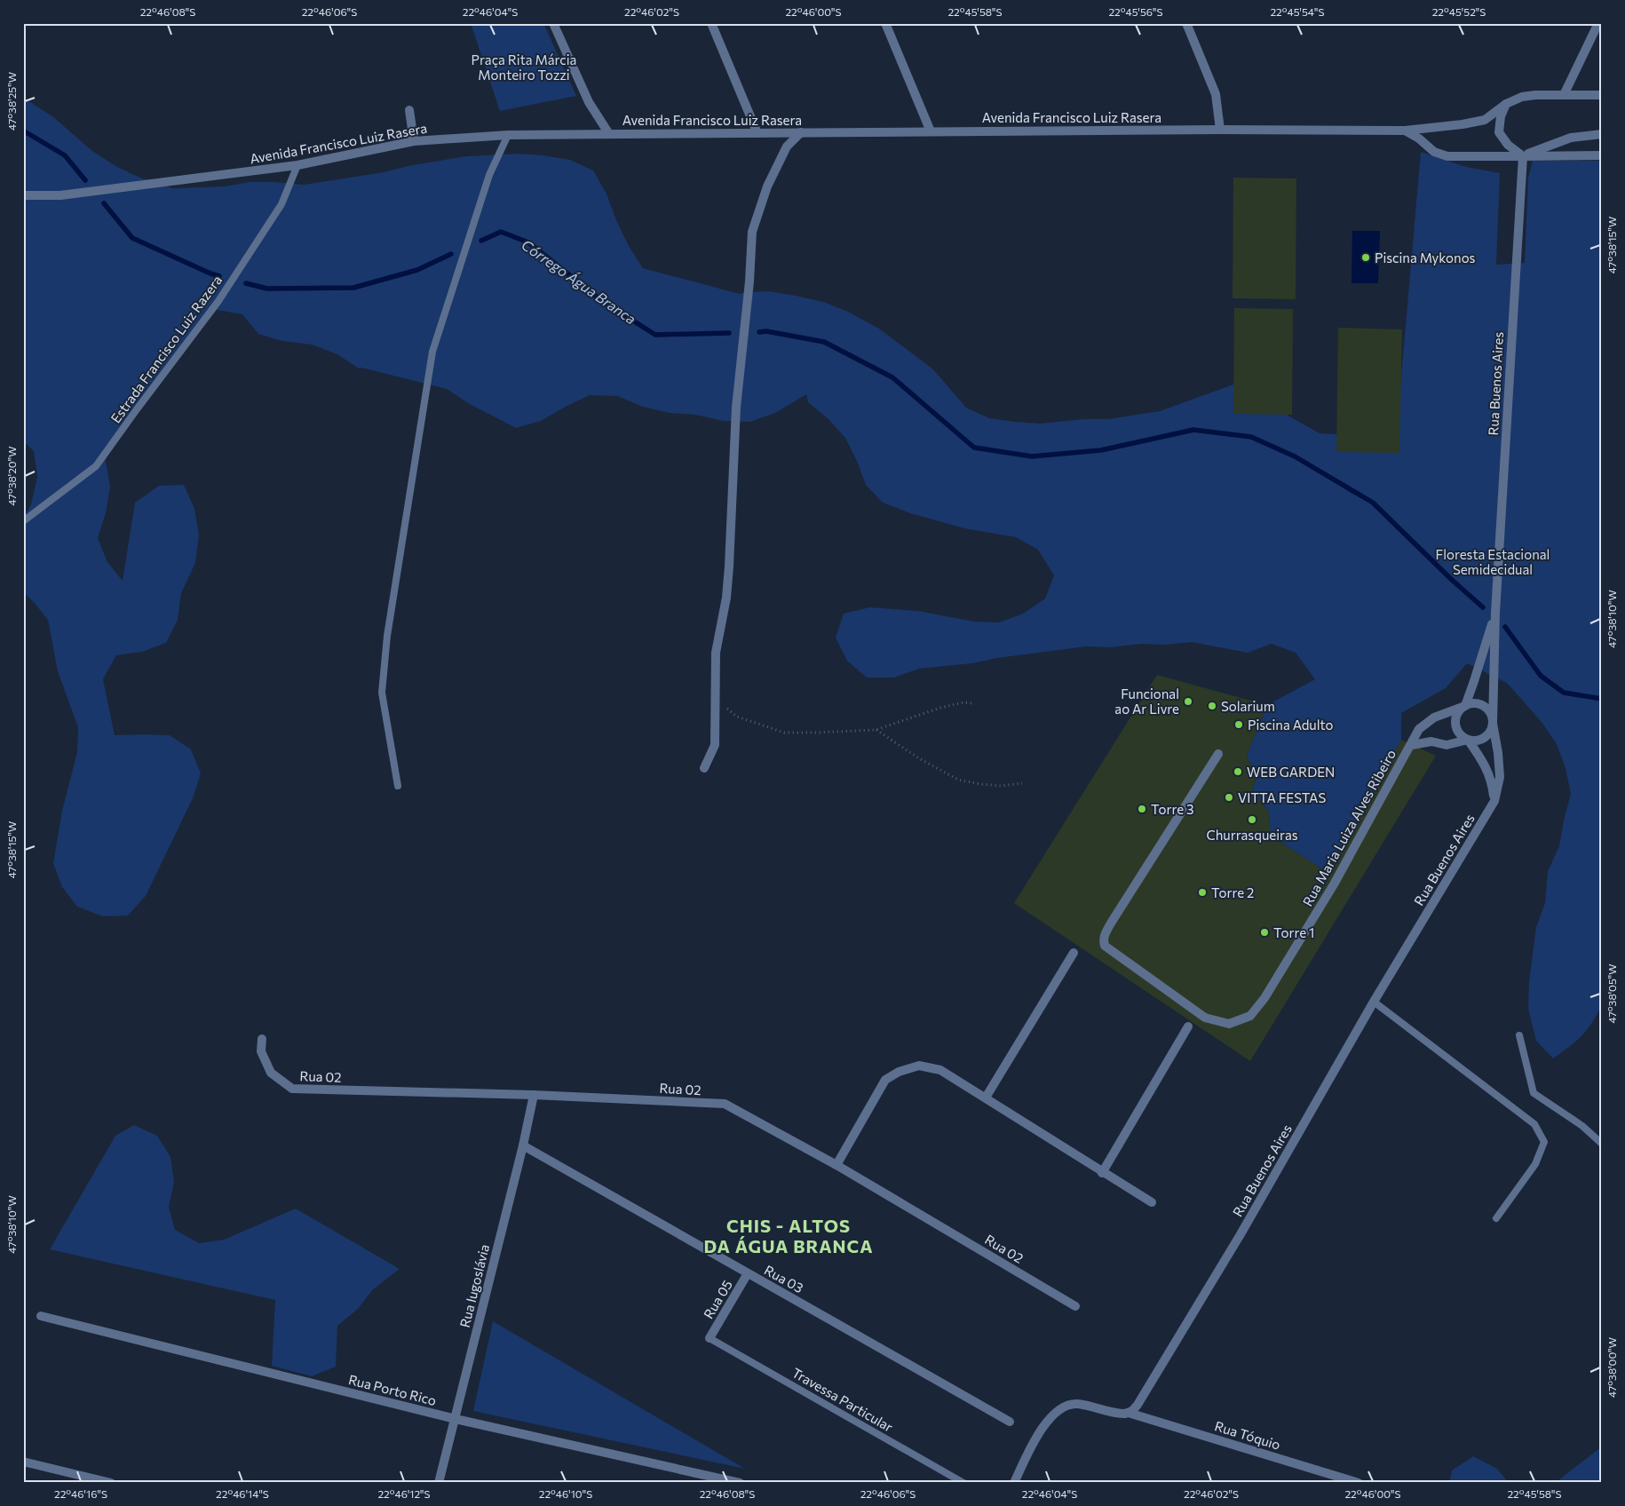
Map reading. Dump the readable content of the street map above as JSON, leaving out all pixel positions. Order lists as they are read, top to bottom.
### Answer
{
  "streets": {
    "street": [
      "Avenida Francisco Luiz Rasera",
      "Rua Buenos Aires",
      "Rua Maria Luiza Alves Ribeiro",
      "Rua 02",
      "Rua 03",
      "Rua Iugoslávia",
      "Rua 05",
      "Rua Porto Rico",
      "Rua Tóquio"
    ],
    "lane": ["Estrada Francisco Luiz Razera", "Travessa Particular"]
  },
  "crossings": [
    ["Avenida Francisco Luiz Rasera", "Estrada Francisco Luiz Razera"],
    ["Rua Buenos Aires", "Rua Maria Luiza Alves Ribeiro"],
    ["Rua Buenos Aires", "Rua Tóquio"],
    ["Rua 02", "Rua Iugoslávia"],
    ["Rua 03", "Rua Iugoslávia"],
    ["Rua 03", "Rua 05"],
    ["Rua Iugoslávia", "Rua Porto Rico"],
    ["Rua 05", "Travessa Particular"]
  ],
  "districts": ["CHIS - ALTOS DA ÁGUA BRANCA"],
  "water": ["Córrego Água Branca"],
  "parks": ["Praça Rita Márcia Monteiro Tozzi", "Floresta Estacional Semidecidual"],
  "places": [
    "Piscina Mykonos",
    "Funcional ao Ar Livre",
    "Solarium",
    "Piscina Adulto",
    "WEB GARDEN",
    "VITTA FESTAS",
    "Torre 3",
    "Churrasqueiras",
    "Torre 2",
    "Torre 1"
  ],
  "coordinates": [
    "22°46'08\"S",
    "22°46'06\"S",
    "22°46'04\"S",
    "22°46'02\"S",
    "22°46'00\"S",
    "22°45'58\"S",
    "22°45'56\"S",
    "22°45'54\"S",
    "22°45'52\"S",
    "47°38'25\"W",
    "47°38'15\"W",
    "47°38'20\"W",
    "47°38'10\"W",
    "47°38'05\"W",
    "47°38'00\"W",
    "22°46'16\"S",
    "22°46'14\"S",
    "22°46'12\"S",
    "22°46'10\"S"
  ]
}
